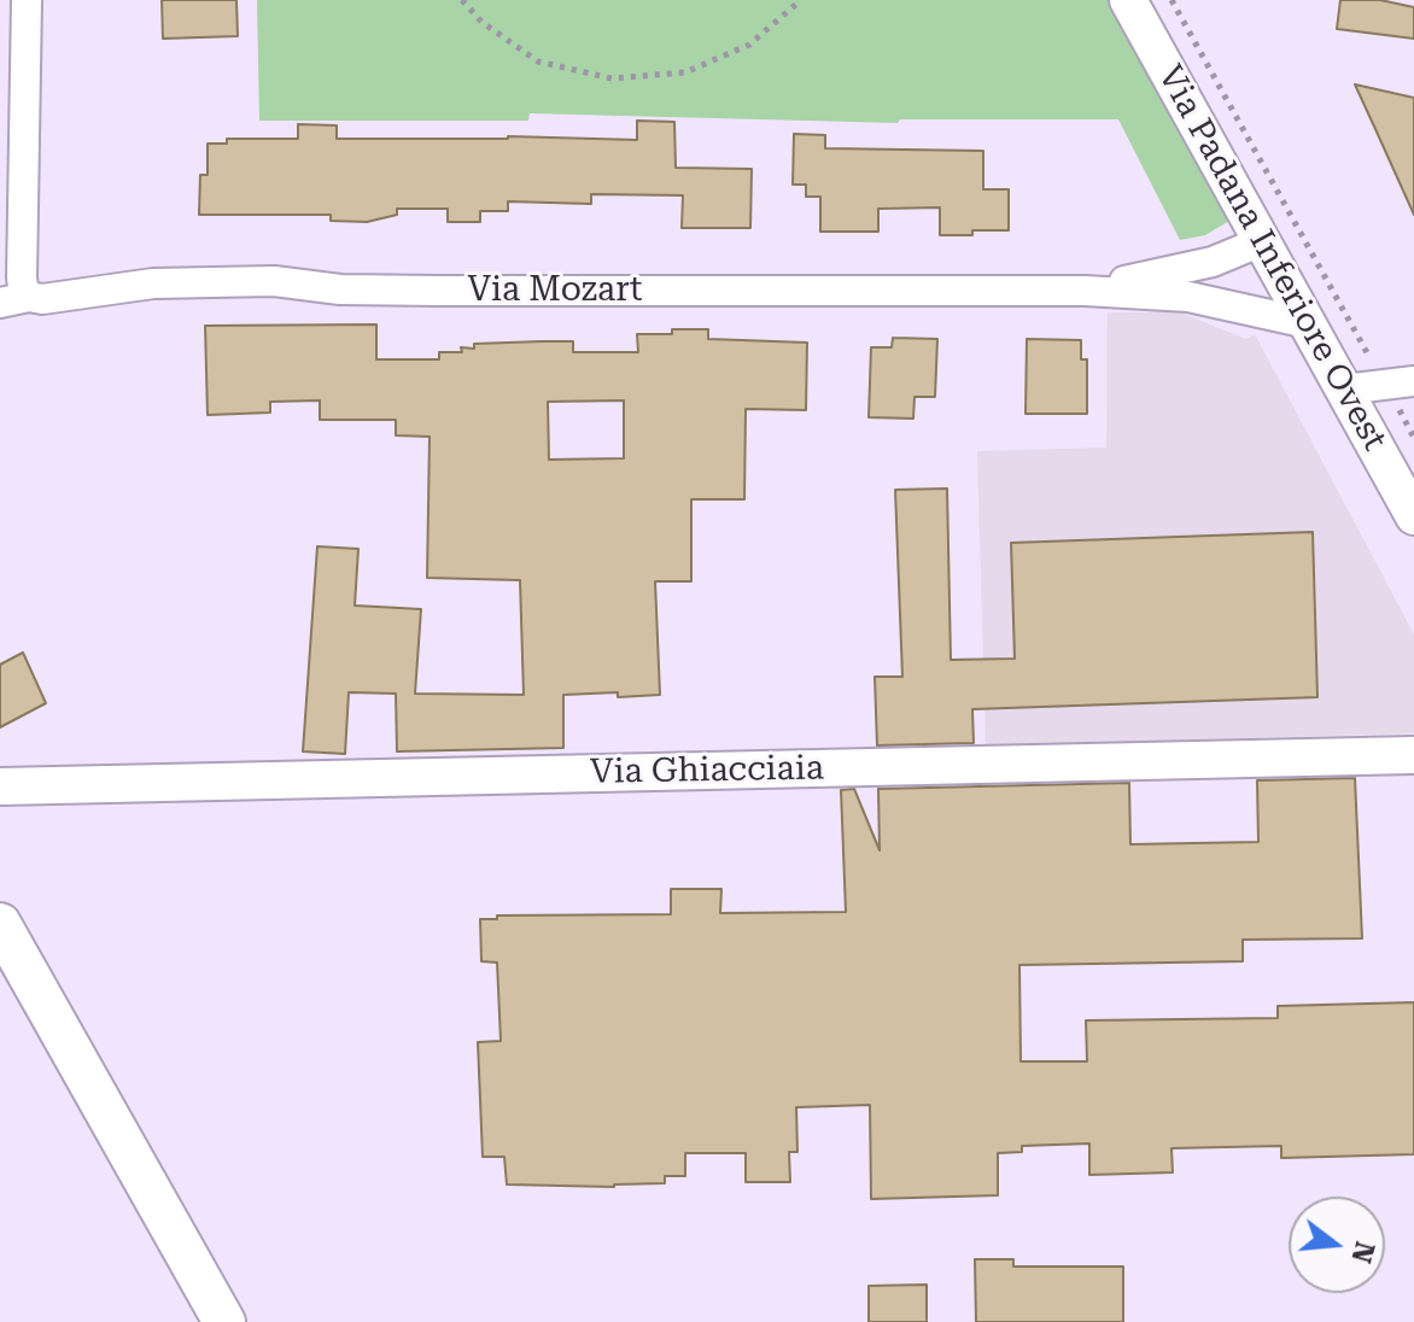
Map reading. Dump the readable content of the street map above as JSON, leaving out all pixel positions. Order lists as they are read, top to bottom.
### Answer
{
  "streets": {
    "street": ["Via Padana Inferiore Ovest", "Via Mozart", "Via Ghiacciaia"]
  },
  "crossings": [
    ["Via Padana Inferiore Ovest", "Via Mozart"]
  ],
  "north": "right"
}
